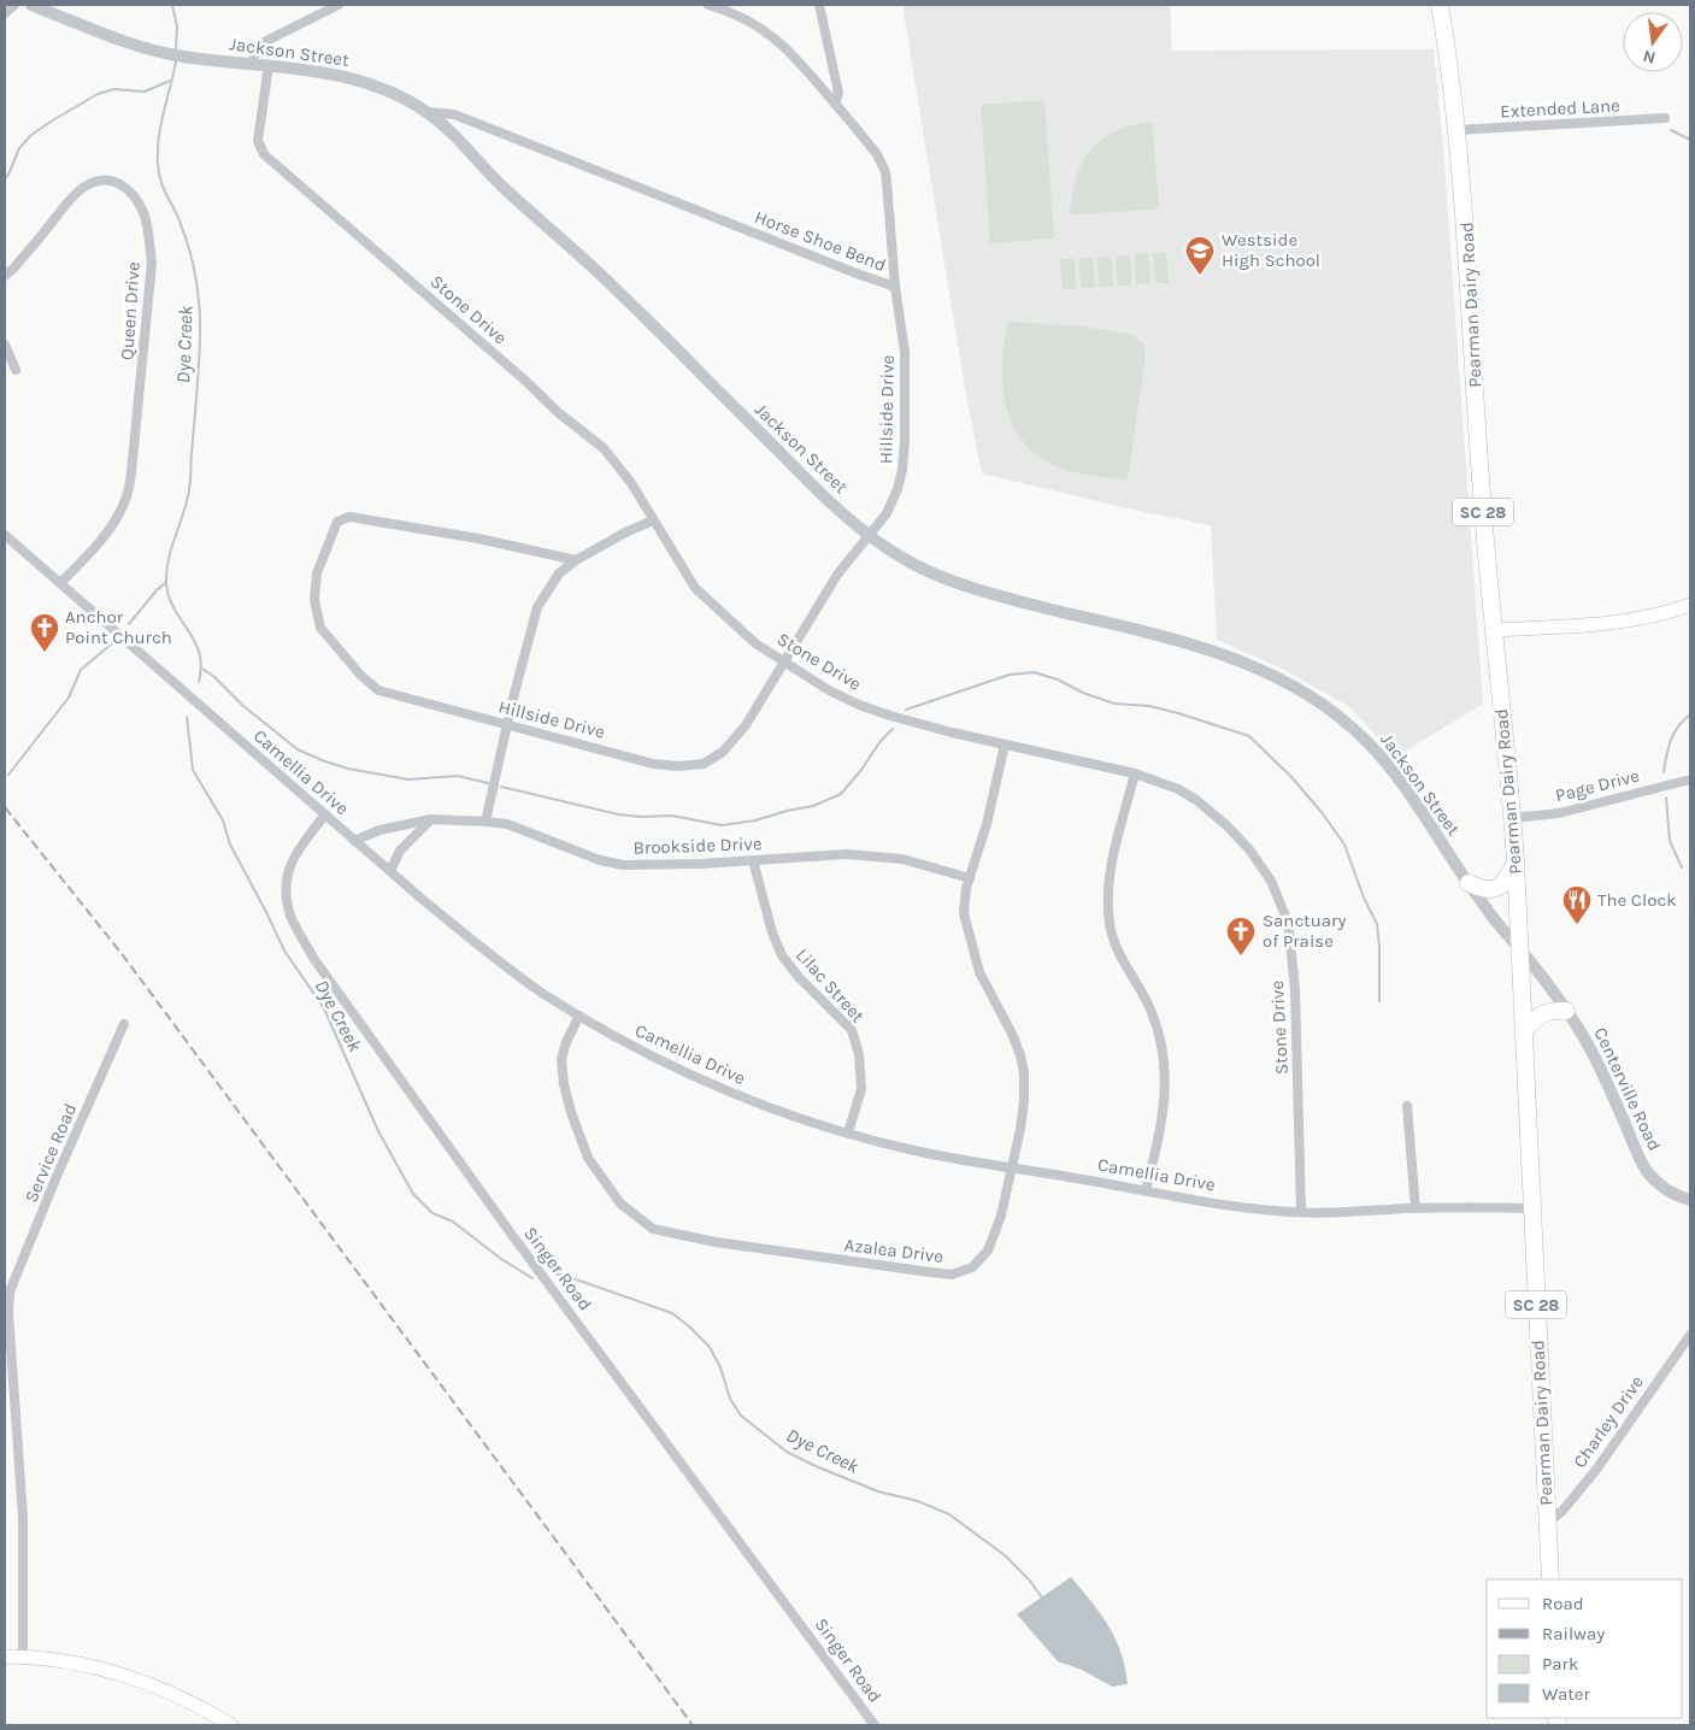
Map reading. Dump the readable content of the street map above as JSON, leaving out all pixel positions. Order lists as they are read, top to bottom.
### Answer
{
  "streets": {
    "highway": ["Pearman Dairy Road", "SC 28"],
    "street": [
      "Jackson Street",
      "Extended Lane",
      "Horse Shoe Bend",
      "Stone Drive",
      "Queen Drive",
      "Hillside Drive",
      "Camellia Drive",
      "Page Drive",
      "Brookside Drive",
      "Lilac Street",
      "Centerville Road",
      "Service Road",
      "Azalea Drive",
      "Singer Road",
      "Charley Drive"
    ]
  },
  "crossings": [
    ["Jackson Street", "Horse Shoe Bend"],
    ["Jackson Street", "Pearman Dairy Road"],
    ["Jackson Street", "Stone Drive"],
    ["Jackson Street", "Hillside Drive"],
    ["Jackson Street", "Centerville Road"],
    ["Extended Lane", "Pearman Dairy Road"],
    ["Horse Shoe Bend", "Hillside Drive"],
    ["Pearman Dairy Road", "Camellia Drive"],
    ["Pearman Dairy Road", "Page Drive"],
    ["Pearman Dairy Road", "Centerville Road"],
    ["Pearman Dairy Road", "Charley Drive"],
    ["Stone Drive", "Hillside Drive"],
    ["Stone Drive", "Camellia Drive"],
    ["Stone Drive", "Azalea Drive"],
    ["Queen Drive", "Camellia Drive"],
    ["Camellia Drive", "Brookside Drive"],
    ["Camellia Drive", "Lilac Street"],
    ["Camellia Drive", "Azalea Drive"],
    ["Camellia Drive", "Singer Road"],
    ["Brookside Drive", "Lilac Street"],
    ["Brookside Drive", "Azalea Drive"]
  ],
  "water": ["Dye Creek"],
  "places": {
    "school or university": ["Westside High School"],
    "church": ["Anchor Point Church", "Sanctuary of Praise"],
    "restaurant": ["The Clock"]
  },
  "legend": [
    "Road",
    "Railway",
    "Park",
    "Water"
  ],
  "north": "bottom"
}
